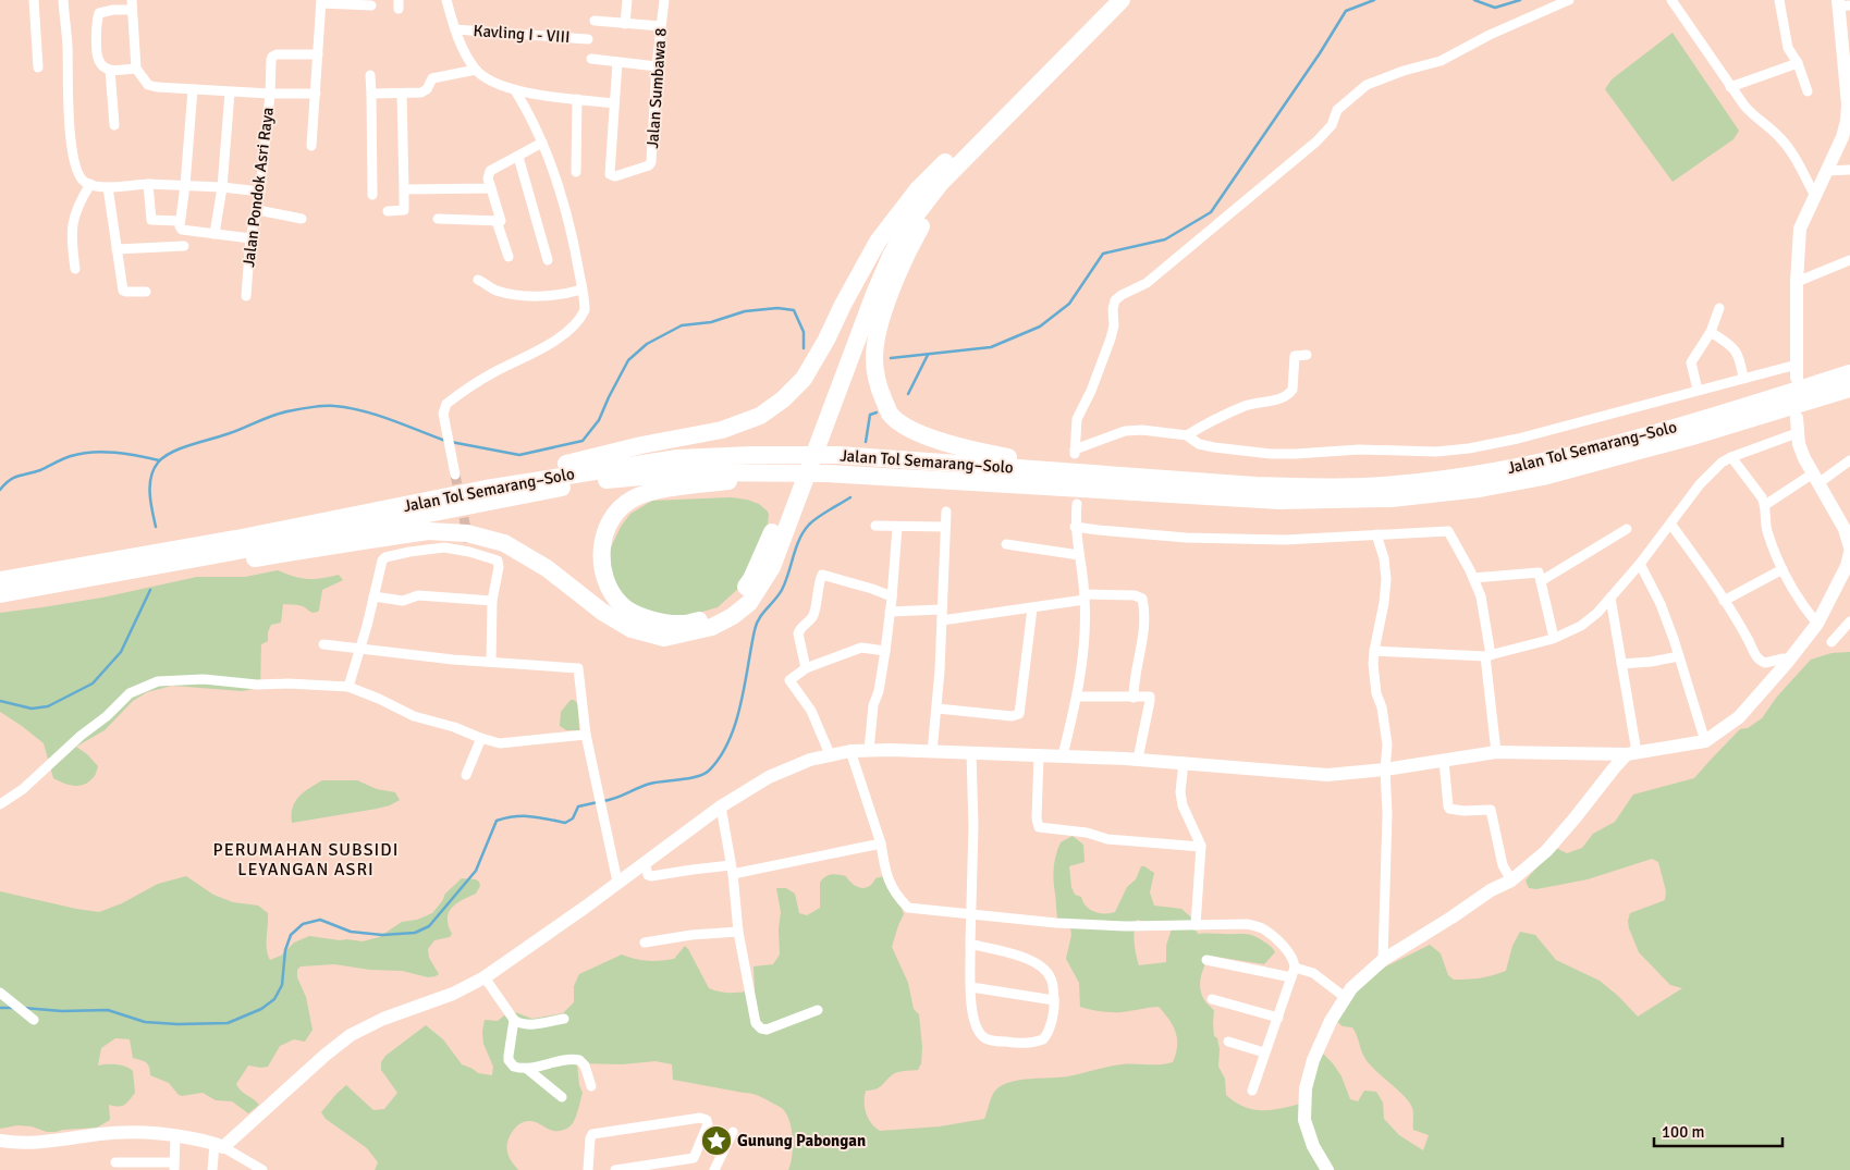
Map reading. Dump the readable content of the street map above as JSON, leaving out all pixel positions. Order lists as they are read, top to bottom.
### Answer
{
  "streets": {
    "highway": ["Jalan Tol Semarang–Solo"],
    "street": ["Kavling I - VIII", "Jalan Sumbawa 8", "Jalan Pondok Asri Raya"]
  },
  "districts": ["PERUMAHAN SUBSIDI LEYANGAN ASRI"],
  "places": {
    "place": ["Gunung Pabongan"]
  },
  "scale_bar": "100 m"
}
